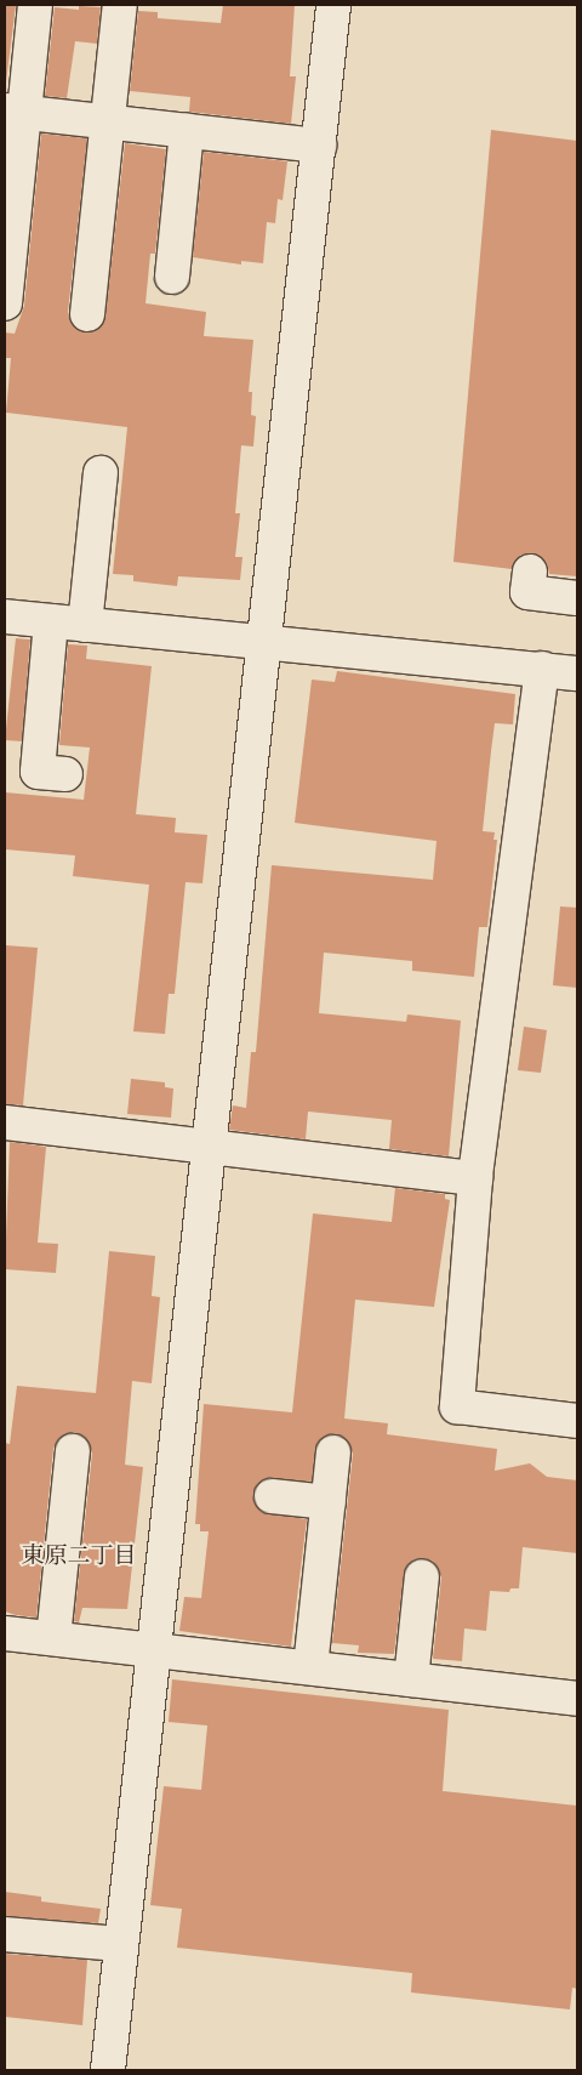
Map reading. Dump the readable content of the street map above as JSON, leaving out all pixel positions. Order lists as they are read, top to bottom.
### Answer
{
  "districts": ["東原二丁目"]
}
